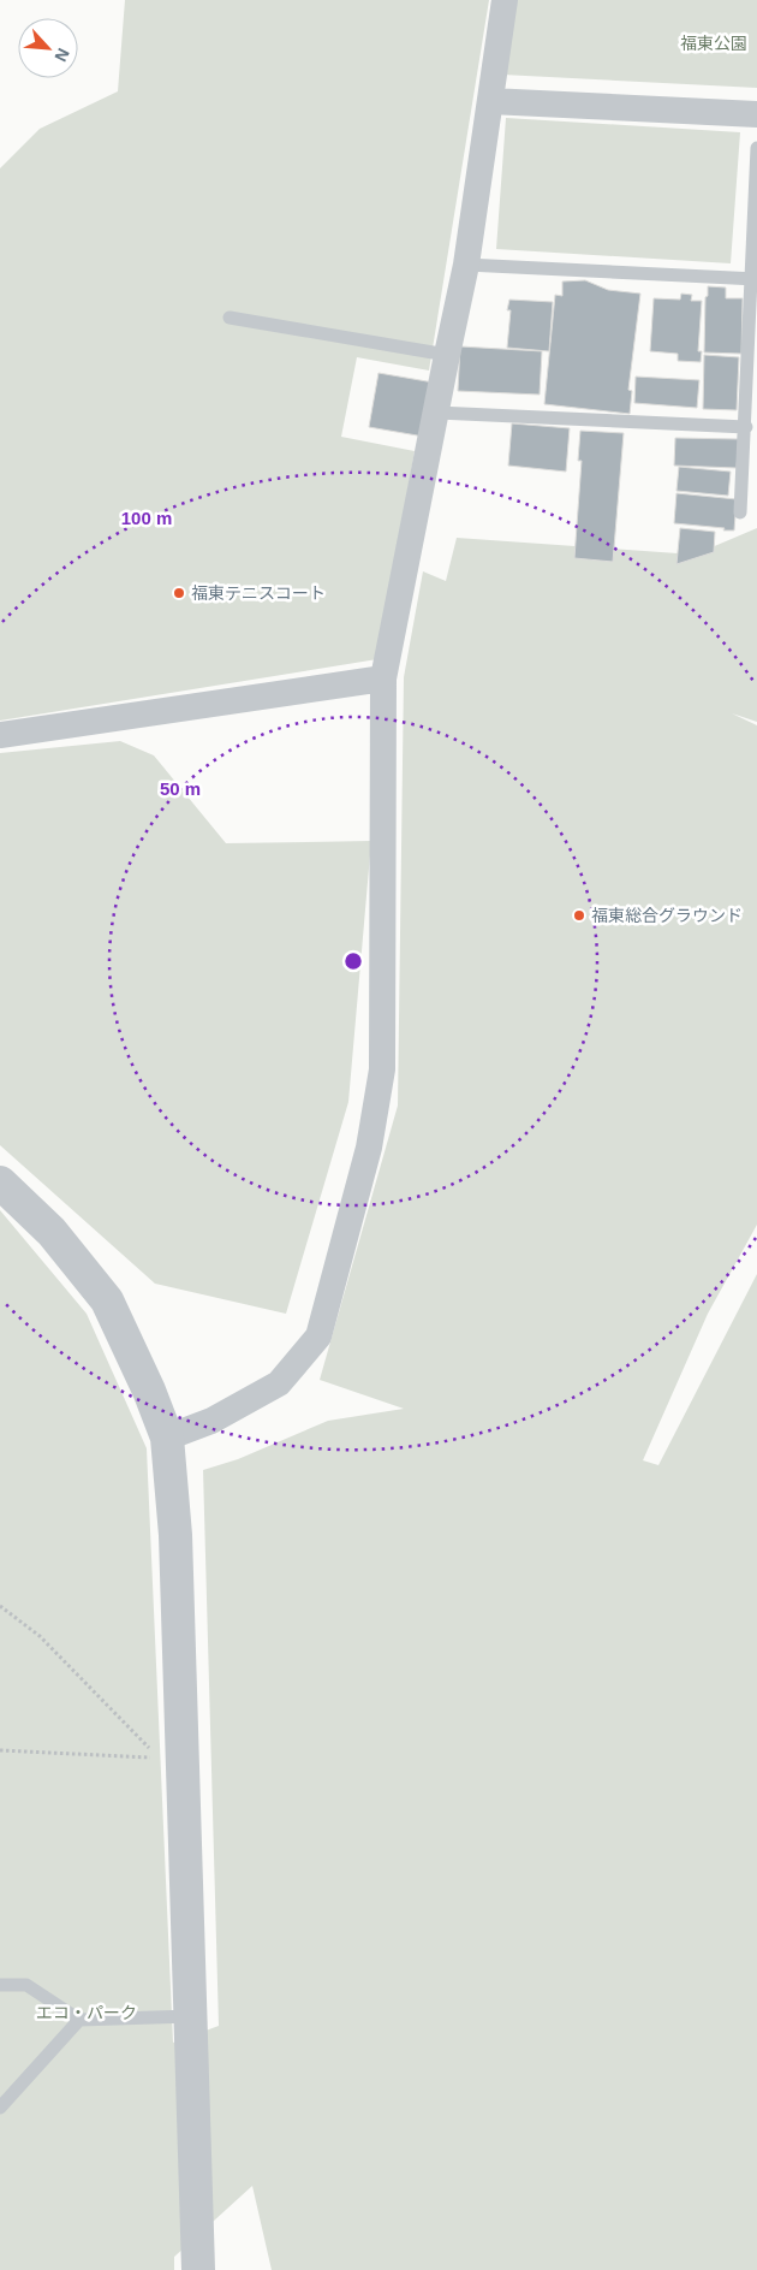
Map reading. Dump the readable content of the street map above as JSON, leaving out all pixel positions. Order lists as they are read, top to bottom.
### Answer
{
  "parks": ["福東公園", "エコ・パーク"],
  "places": ["福東テニスコート", "福東総合グラウンド"],
  "north": "bottom right",
  "rings": ["100 m", "50 m"]
}
